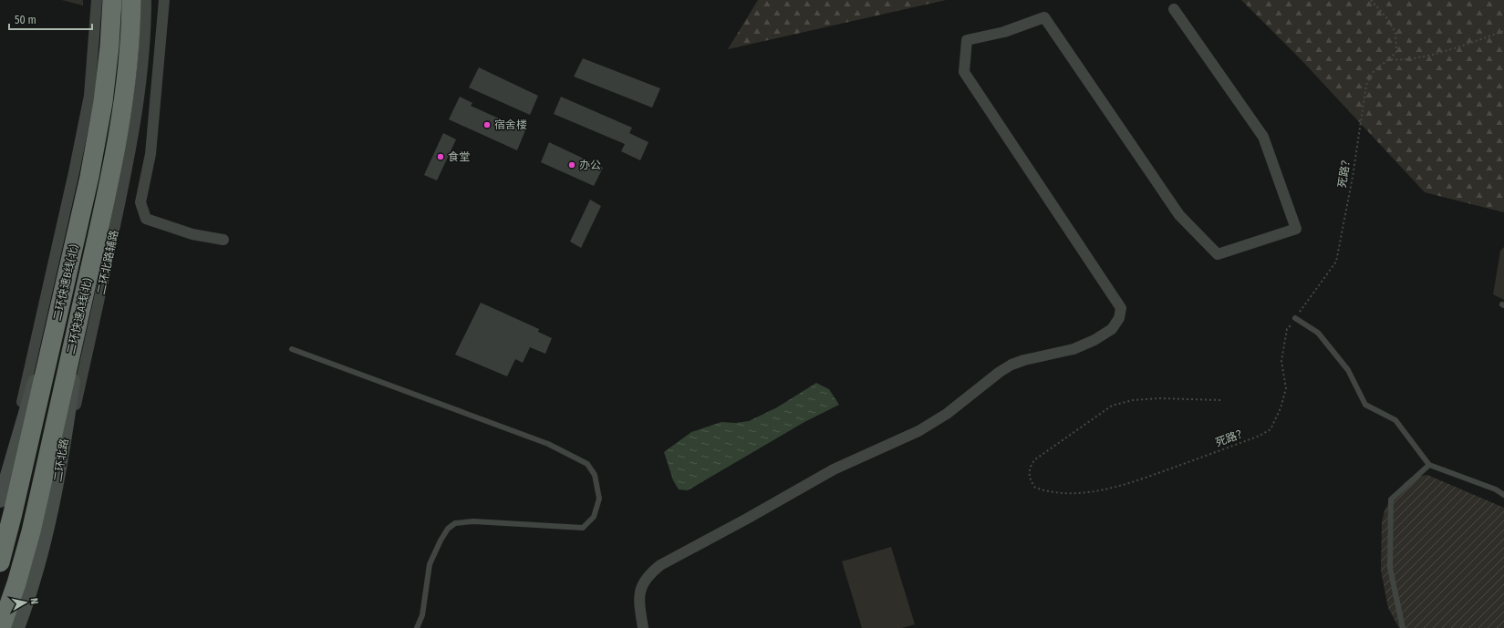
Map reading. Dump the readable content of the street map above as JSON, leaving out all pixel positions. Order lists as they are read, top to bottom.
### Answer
{
  "streets": {
    "highway": ["二环快速B线(北)", "二环快速A线(北)"],
    "street": ["二环北路辅路"],
    "path": ["死路？"]
  },
  "crossings": [
    ["二环北路辅路", "二环快速A线(北)"]
  ],
  "places": ["宿舍楼", "食堂", "办公"],
  "scale_bar": "50 m",
  "north": "right"
}
